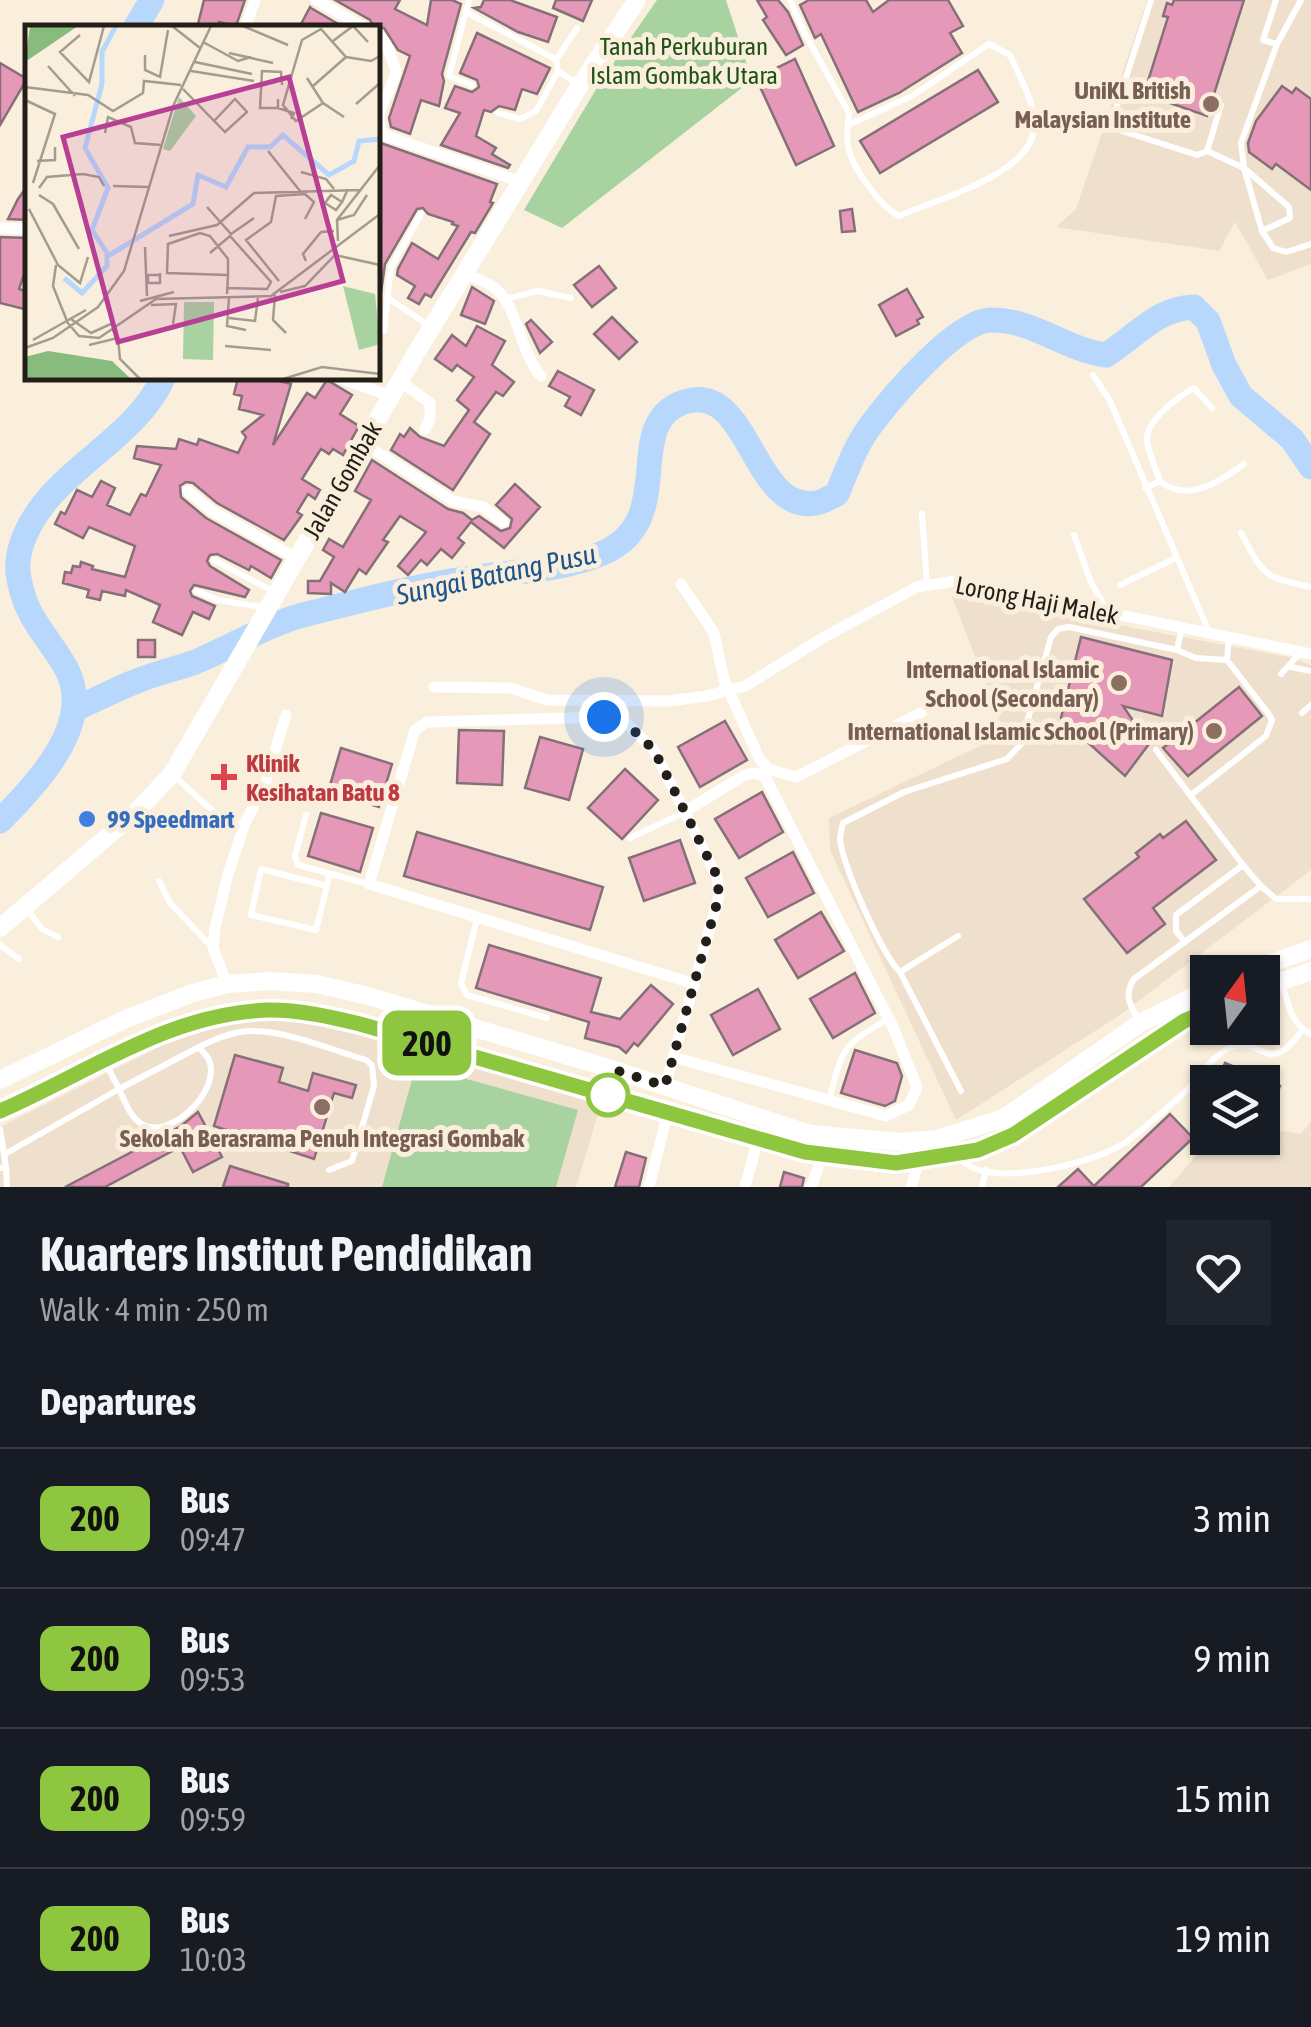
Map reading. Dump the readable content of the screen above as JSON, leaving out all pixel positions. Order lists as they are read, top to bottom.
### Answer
{
  "streets": {
    "main road": ["Jalan Gombak"],
    "street": ["Lorong Haji Malek"]
  },
  "water": ["Sungai Batang Pusu"],
  "parks": ["Tanah Perkuburan Islam Gombak Utara"],
  "places": {
    "other": [
      "UniKL British Malaysian Institute",
      "International Islamic School (Secondary)",
      "International Islamic School (Primary)",
      "99 Speedmart",
      "Sekolah Berasrama Penuh Integrasi Gombak"
    ],
    "health": ["Klinik Kesihatan Batu 8"]
  },
  "lines": ["bus line 200"],
  "north": "top",
  "page": {
    "on_map": "200",
    "heading": [
      ["Kuarters Institut Pendidikan", "Walk · 4 min · 250 m"],
      "Departures"
    ],
    "list": [
      {
        "mark": "200",
        "name": "Bus",
        "note": "09:47",
        "value": "3 min"
      },
      {
        "mark": "200",
        "name": "Bus",
        "note": "09:53",
        "value": "9 min"
      },
      {
        "mark": "200",
        "name": "Bus",
        "note": "09:59",
        "value": "15 min"
      },
      {
        "mark": "200",
        "name": "Bus",
        "note": "10:03",
        "value": "19 min"
      }
    ]
  }
}
